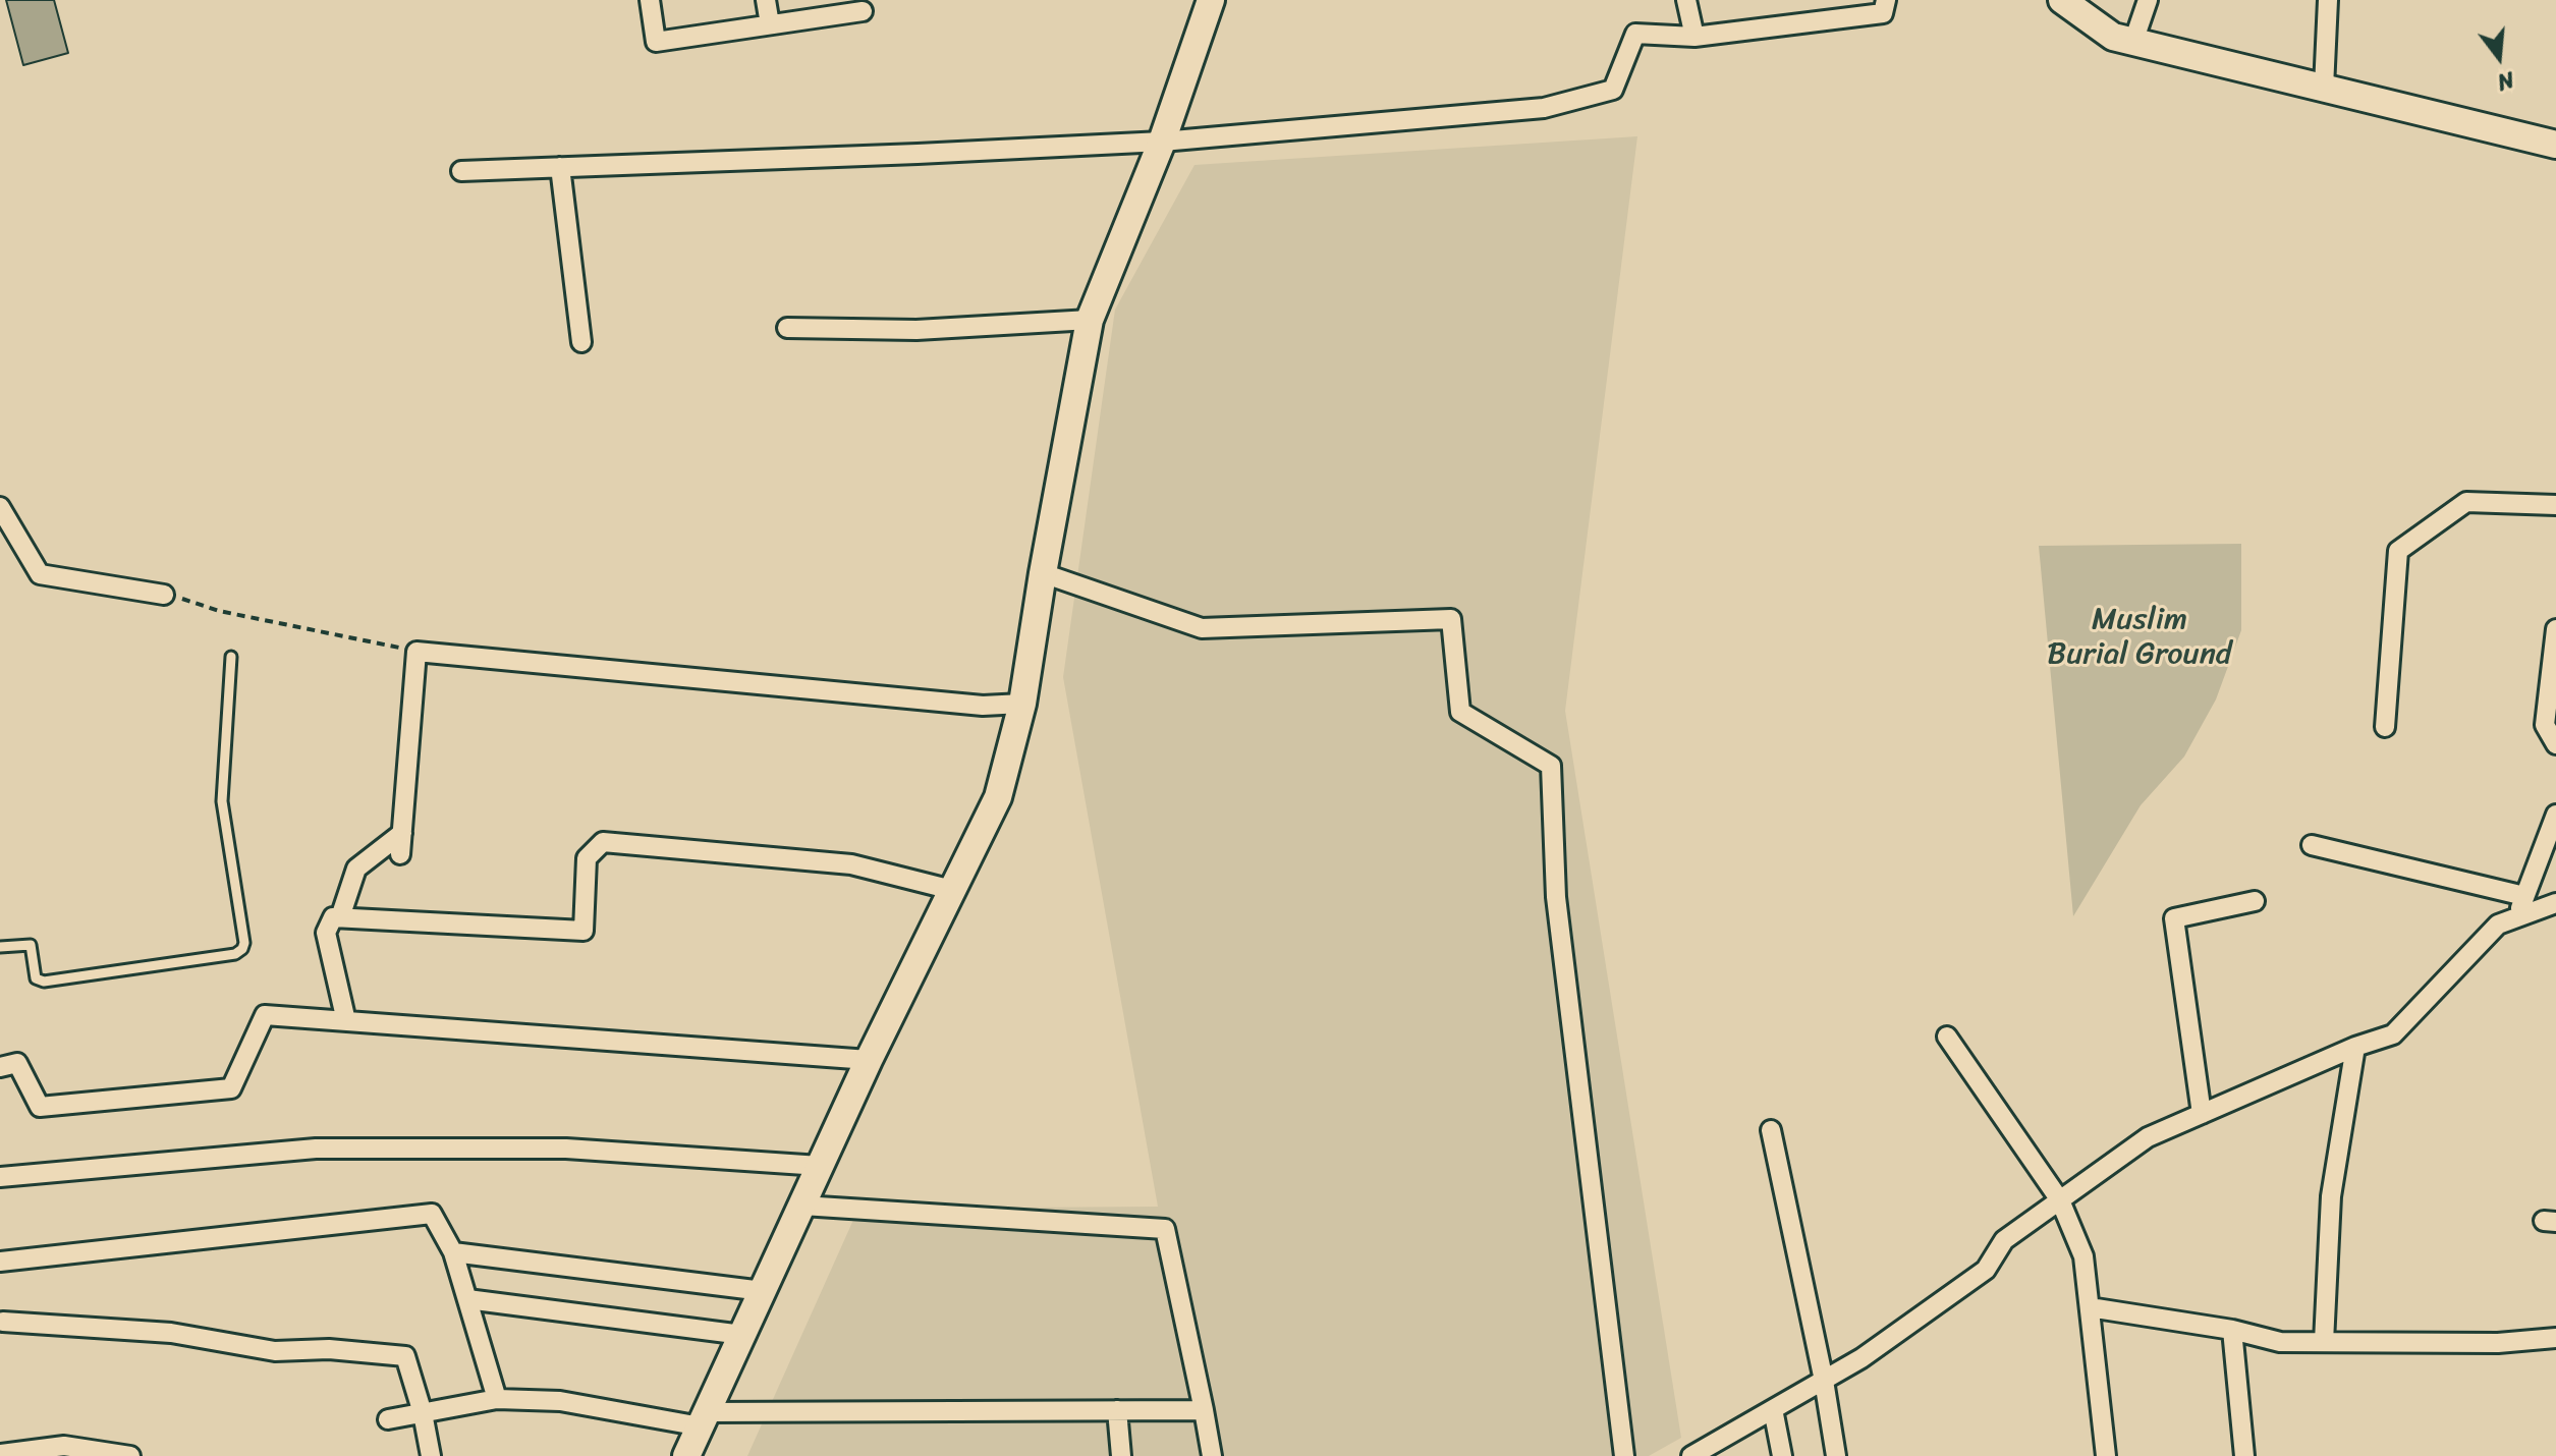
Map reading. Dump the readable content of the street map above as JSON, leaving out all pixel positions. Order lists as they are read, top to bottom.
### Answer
{
  "parks": ["Muslim Burial Ground"],
  "north": "bottom"
}
